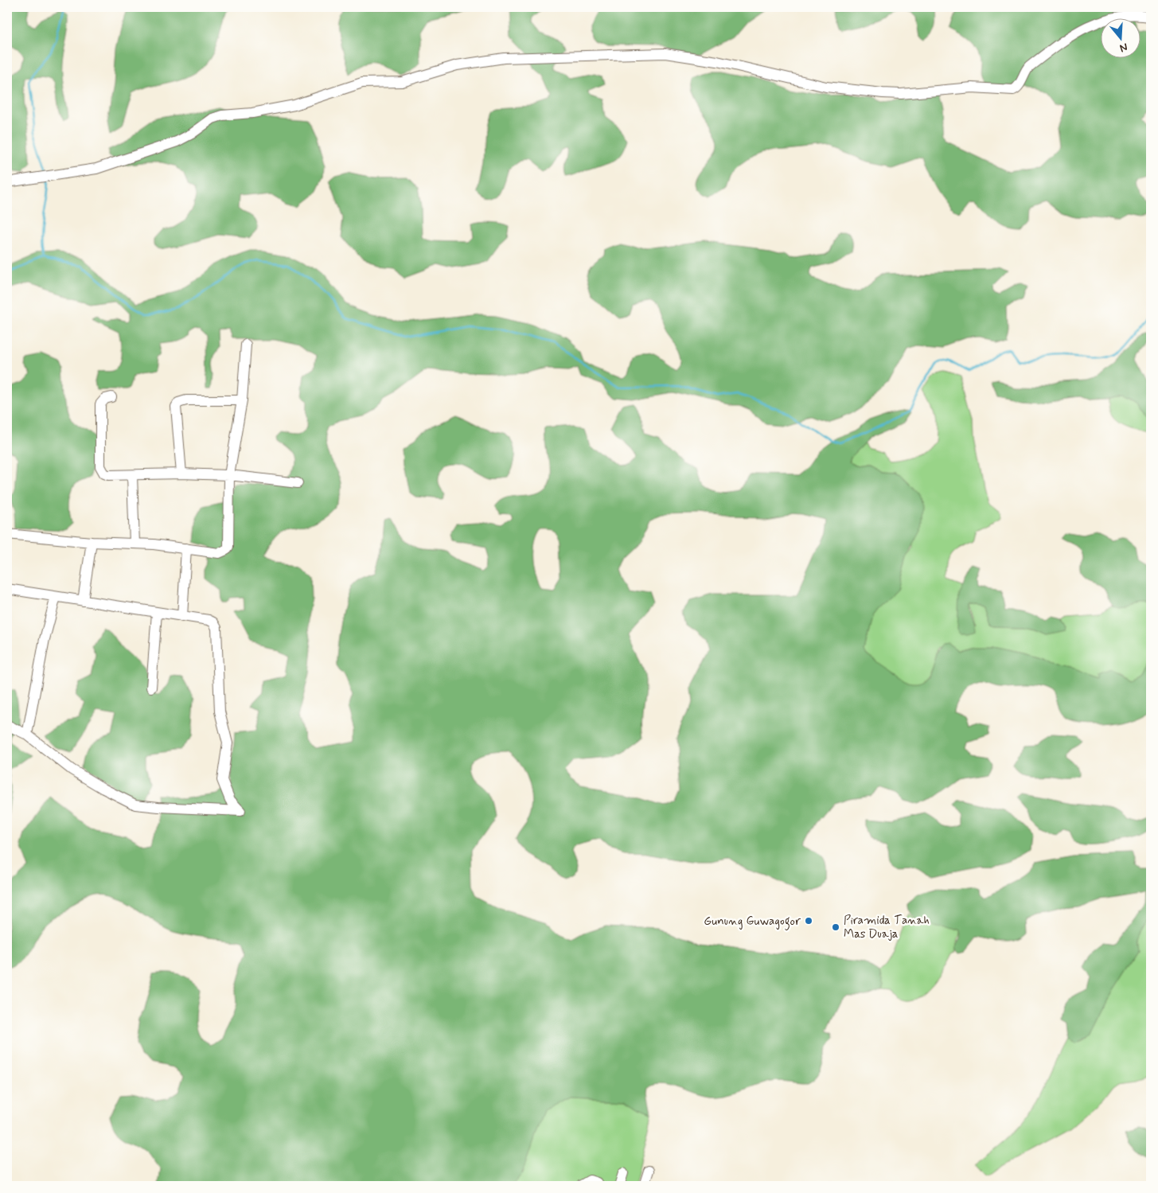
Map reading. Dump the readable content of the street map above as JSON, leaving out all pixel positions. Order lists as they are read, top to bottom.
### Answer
{
  "places": ["Gunung Guwagogor", "Piramida Tanah Mas Duaja"],
  "north": "bottom"
}
